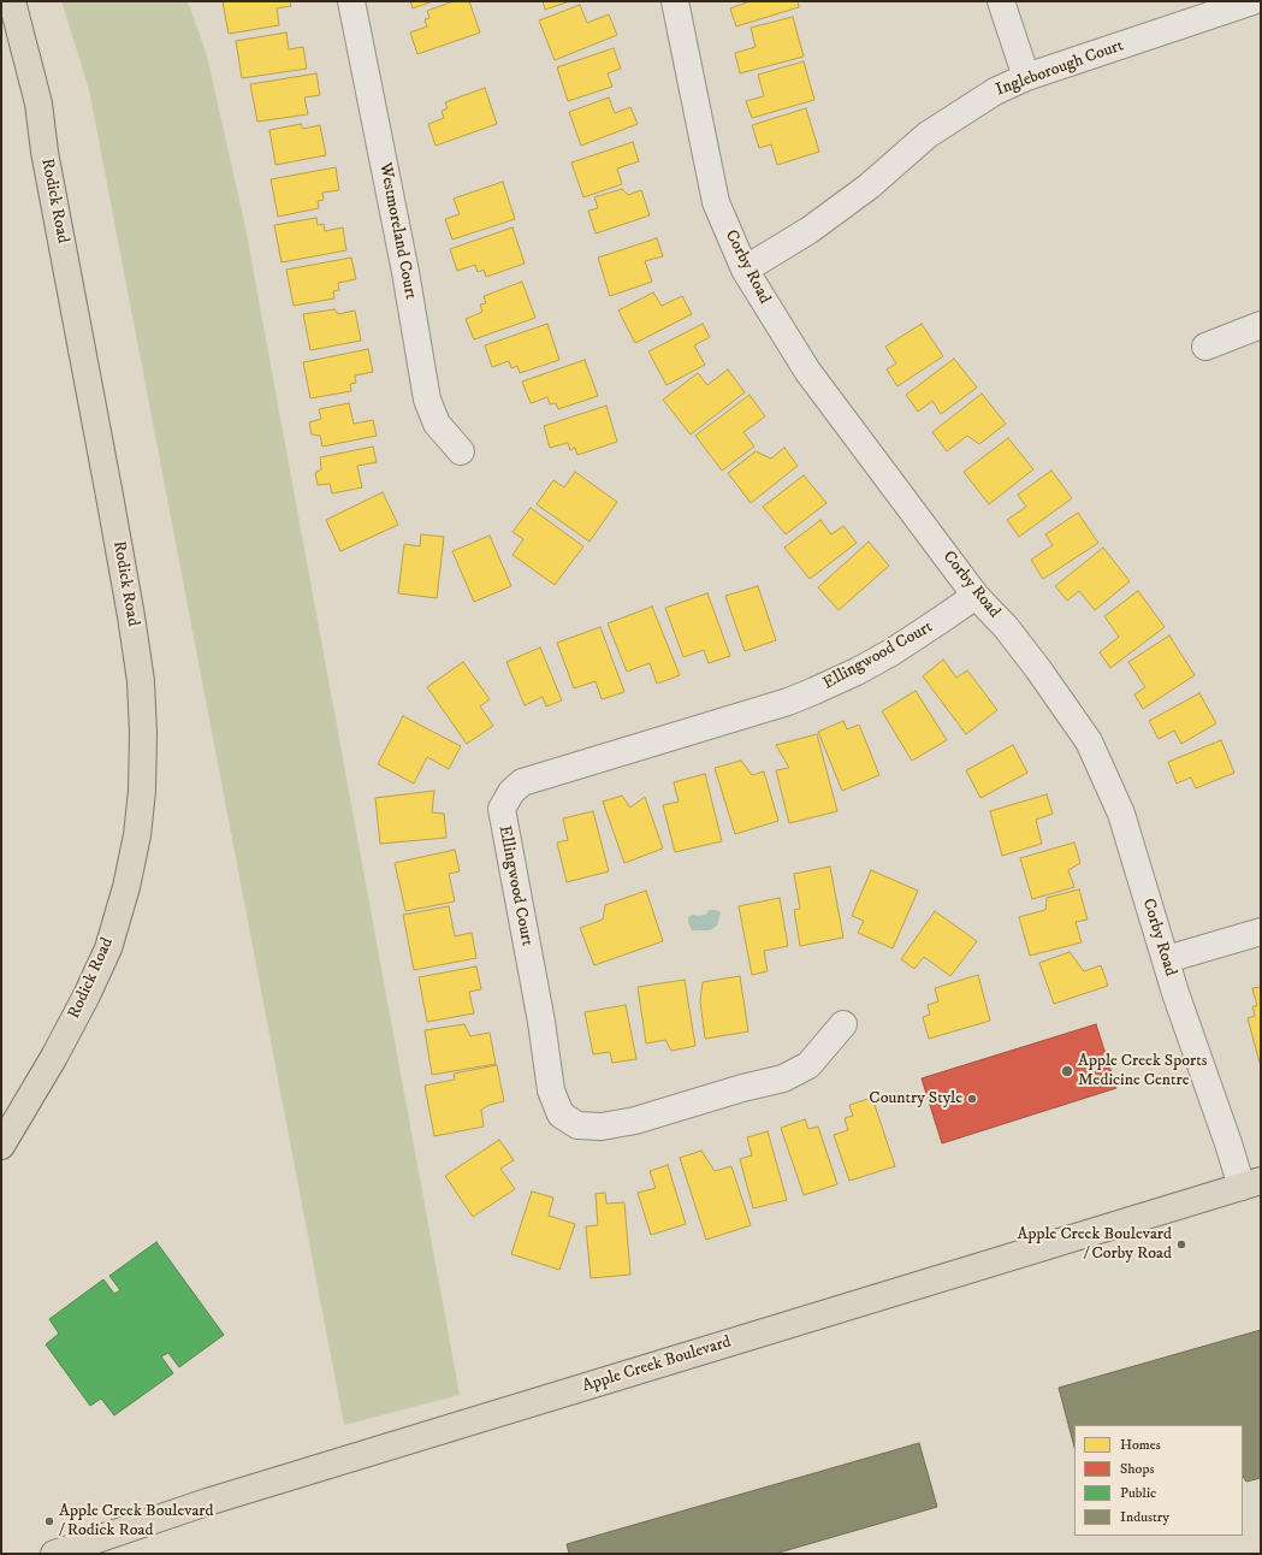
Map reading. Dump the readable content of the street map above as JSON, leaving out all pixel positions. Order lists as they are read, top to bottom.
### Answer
{
  "streets": {
    "main road": ["Rodick Road", "Apple Creek Boulevard"],
    "street": [
      "Ingleborough Court",
      "Westmoreland Court",
      "Corby Road",
      "Ellingwood Court"
    ]
  },
  "crossings": [
    ["Ingleborough Court", "Corby Road"],
    ["Corby Road", "Ellingwood Court"],
    ["Corby Road", "Apple Creek Boulevard"]
  ],
  "places": [
    "Apple Creek Sports Medicine Centre",
    "Country Style",
    "Apple Creek Boulevard / Corby Road",
    "Apple Creek Boulevard / Rodick Road"
  ],
  "legend": [
    "Homes",
    "Shops",
    "Public",
    "Industry"
  ]
}
